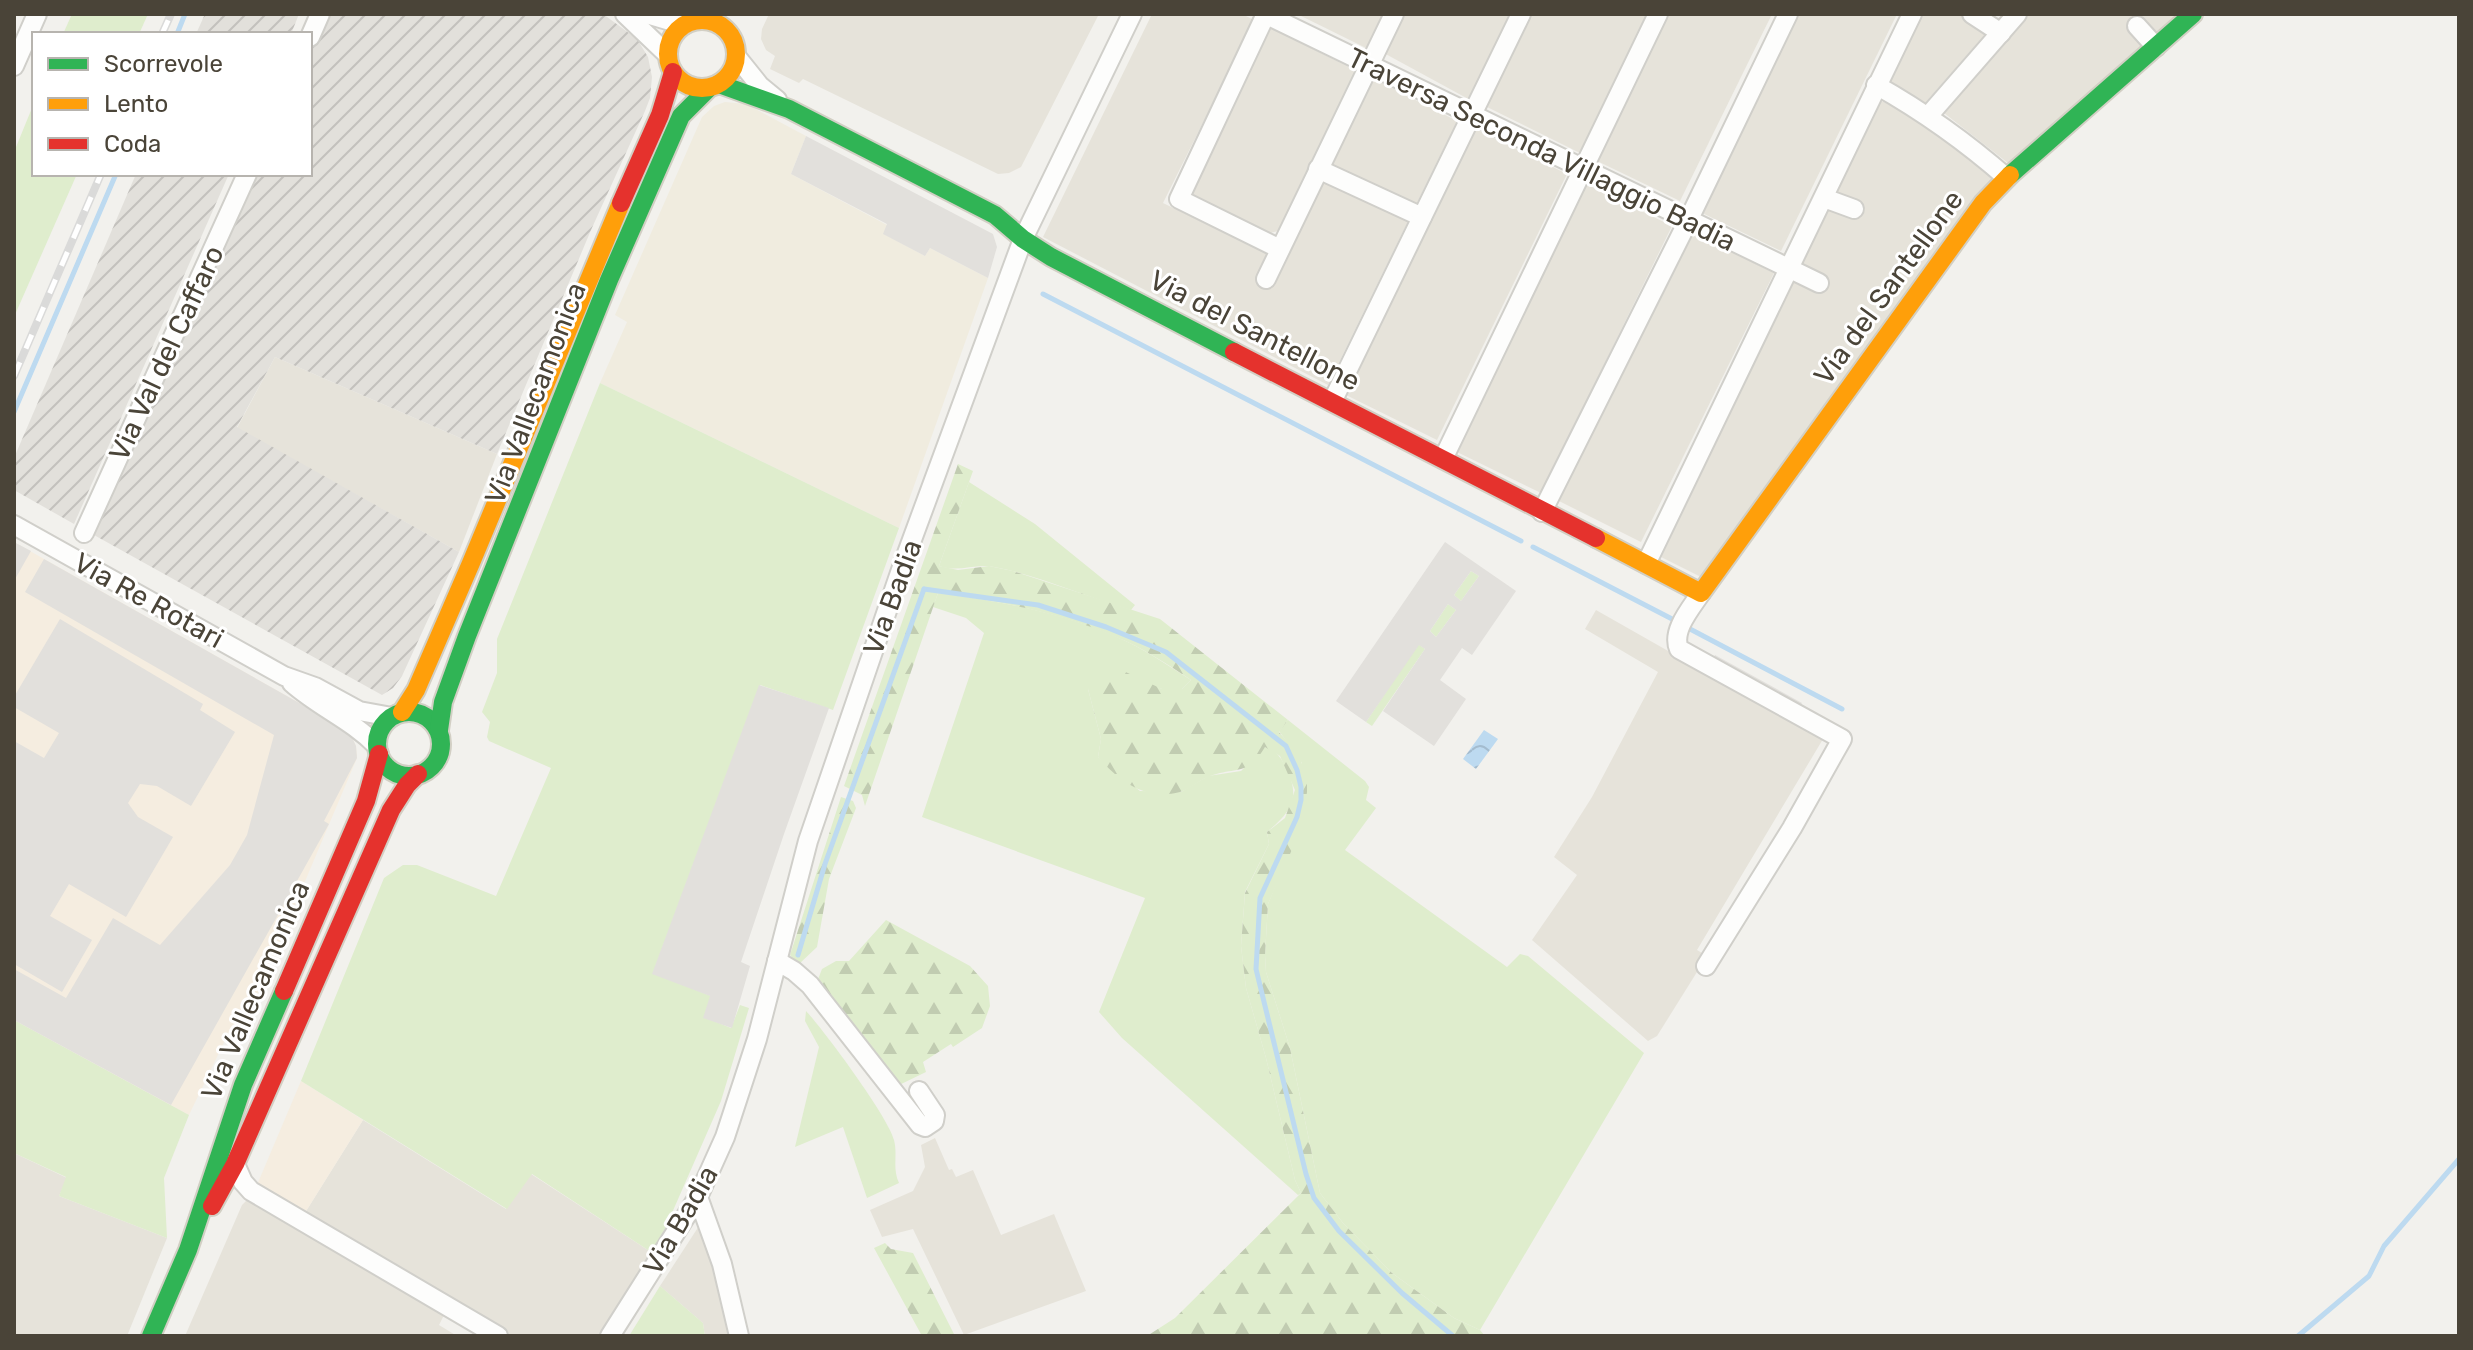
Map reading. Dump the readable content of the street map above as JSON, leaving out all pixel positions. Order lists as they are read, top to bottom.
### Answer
{
  "streets": {
    "main road": ["Via del Santellone", "Via Vallecamonica"],
    "street": [
      "Traversa Seconda Villaggio Badia",
      "Via Val del Caffaro",
      "Via Badia",
      "Via Re Rotari"
    ]
  },
  "crossings": [
    ["Via del Santellone", "Via Vallecamonica"],
    ["Via del Santellone", "Via Badia"],
    ["Via Vallecamonica", "Via Re Rotari"]
  ],
  "legend": ["Scorrevole", "Lento", "Coda"]
}
